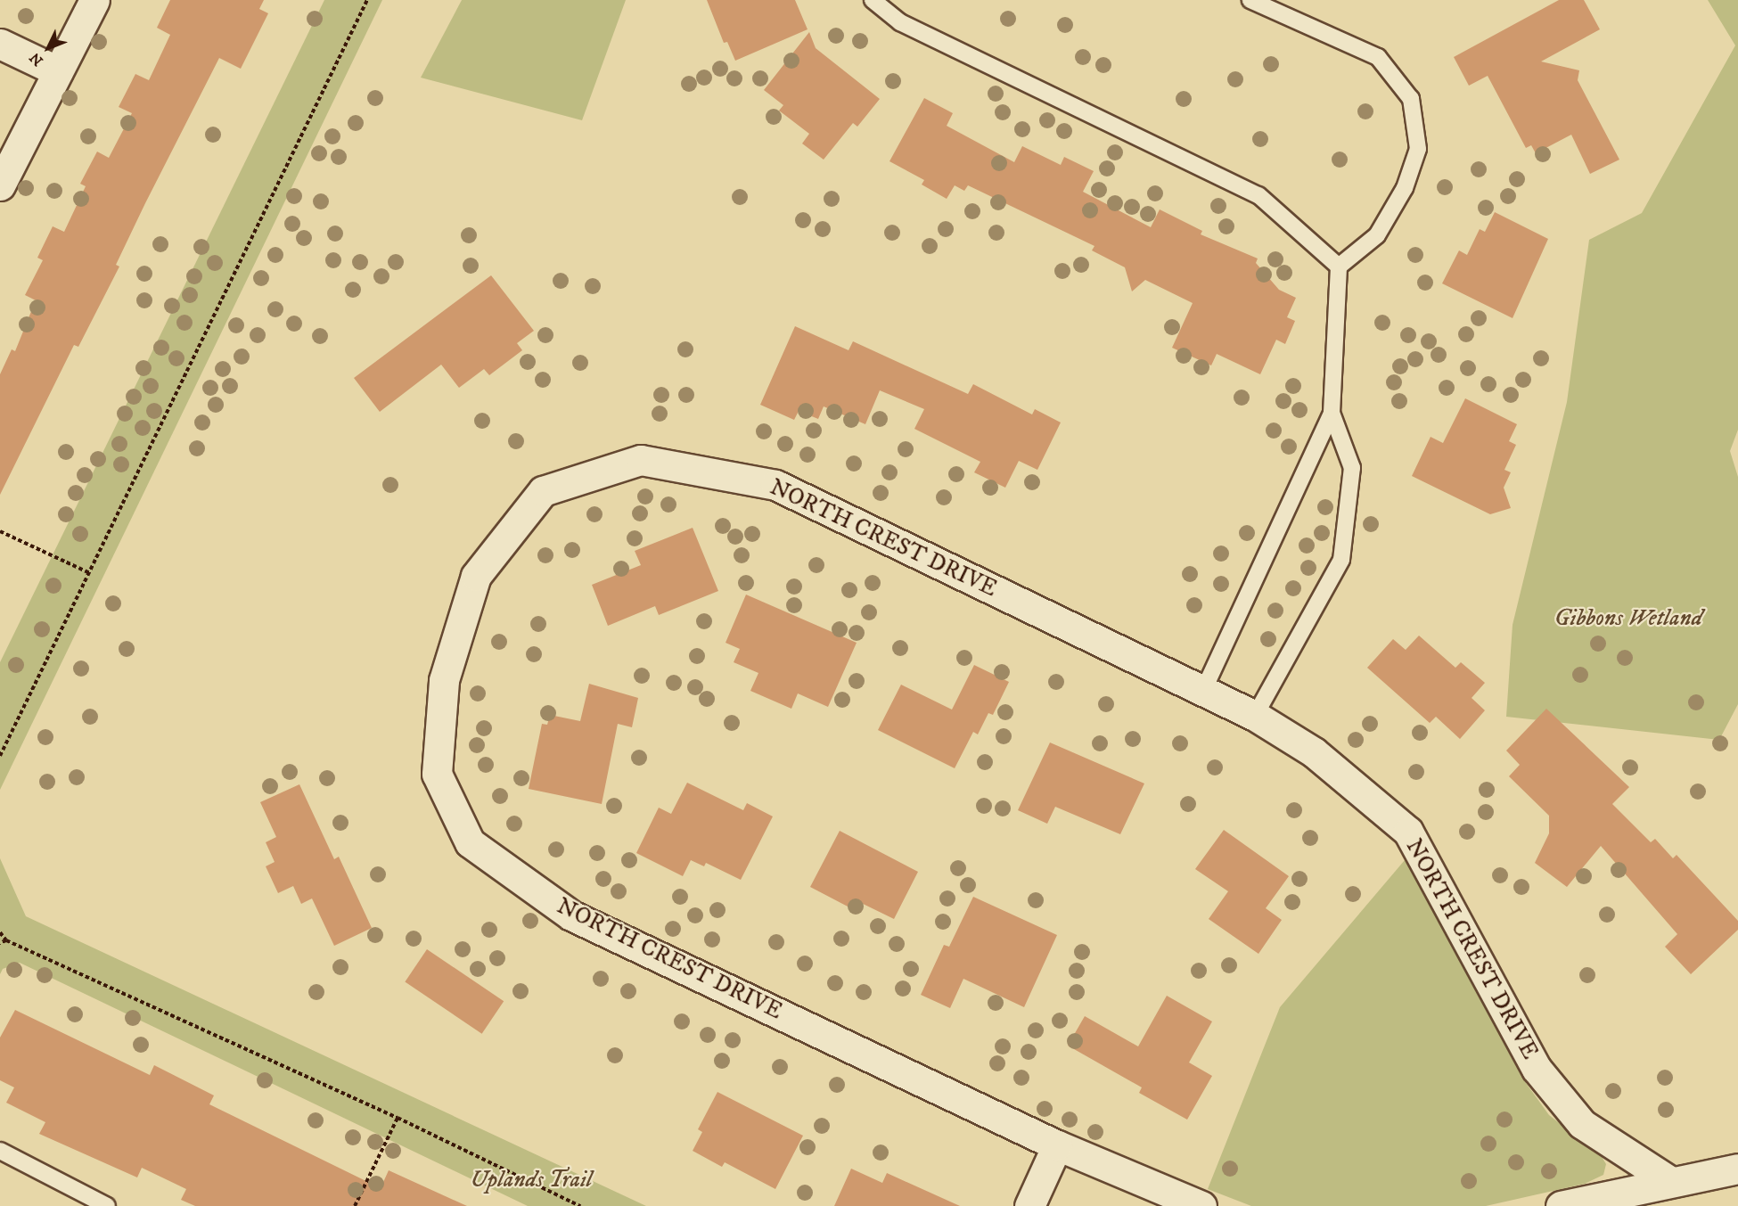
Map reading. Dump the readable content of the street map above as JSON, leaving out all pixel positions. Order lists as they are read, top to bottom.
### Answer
{
  "streets": {
    "street": ["NORTH CREST DRIVE"]
  },
  "parks": ["Gibbons Wetland", "Uplands Trail"],
  "north": "bottom left"
}
